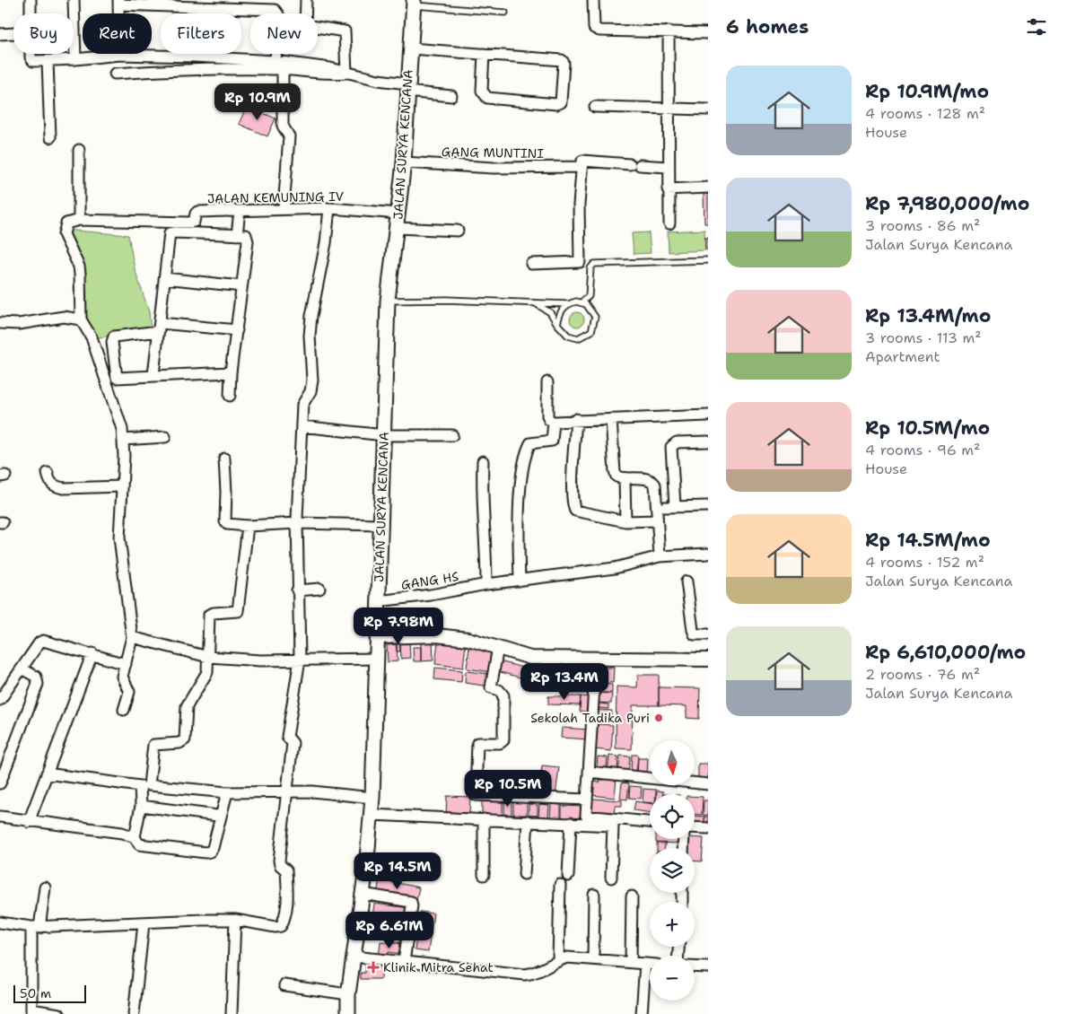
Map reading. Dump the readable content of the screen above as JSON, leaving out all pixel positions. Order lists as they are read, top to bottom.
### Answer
{
  "streets": {
    "main road": ["JALAN SURYA KENCANA"],
    "street": ["GANG MUNTINI", "JALAN KEMUNING IV", "GANG HS"]
  },
  "crossings": [
    ["JALAN SURYA KENCANA", "GANG MUNTINI"],
    ["JALAN SURYA KENCANA", "JALAN KEMUNING IV"],
    ["JALAN SURYA KENCANA", "GANG HS"]
  ],
  "places": {
    "other": ["Sekolah Tadika Puri"],
    "health": ["Klinik Mitra Sehat"]
  },
  "scale_bar": "50 m",
  "north": "bottom",
  "page": {
    "heading": "6 homes",
    "chip": [
      "Buy",
      "Rent",
      "Filters",
      "New"
    ],
    "list": [
      {
        "name": "Rp 10.9M/mo",
        "note": "4 rooms · 128 m² · House"
      },
      {
        "name": "Rp 7,980,000/mo",
        "note": "3 rooms · 86 m² · Jalan Surya Kencana"
      },
      {
        "name": "Rp 13.4M/mo",
        "note": "3 rooms · 113 m² · Apartment"
      },
      {
        "name": "Rp 10.5M/mo",
        "note": "4 rooms · 96 m² · House"
      },
      {
        "name": "Rp 14.5M/mo",
        "note": "4 rooms · 152 m² · Jalan Surya Kencana"
      },
      {
        "name": "Rp 6,610,000/mo",
        "note": "2 rooms · 76 m² · Jalan Surya Kencana"
      }
    ],
    "price": [
      "Rp 10.9M",
      "Rp 7.98M",
      "Rp 13.4M",
      "Rp 10.5M",
      "Rp 14.5M",
      "Rp 6.61M"
    ],
    "map_buttons": ["+", "−"],
    "scale": "50 m"
  }
}
